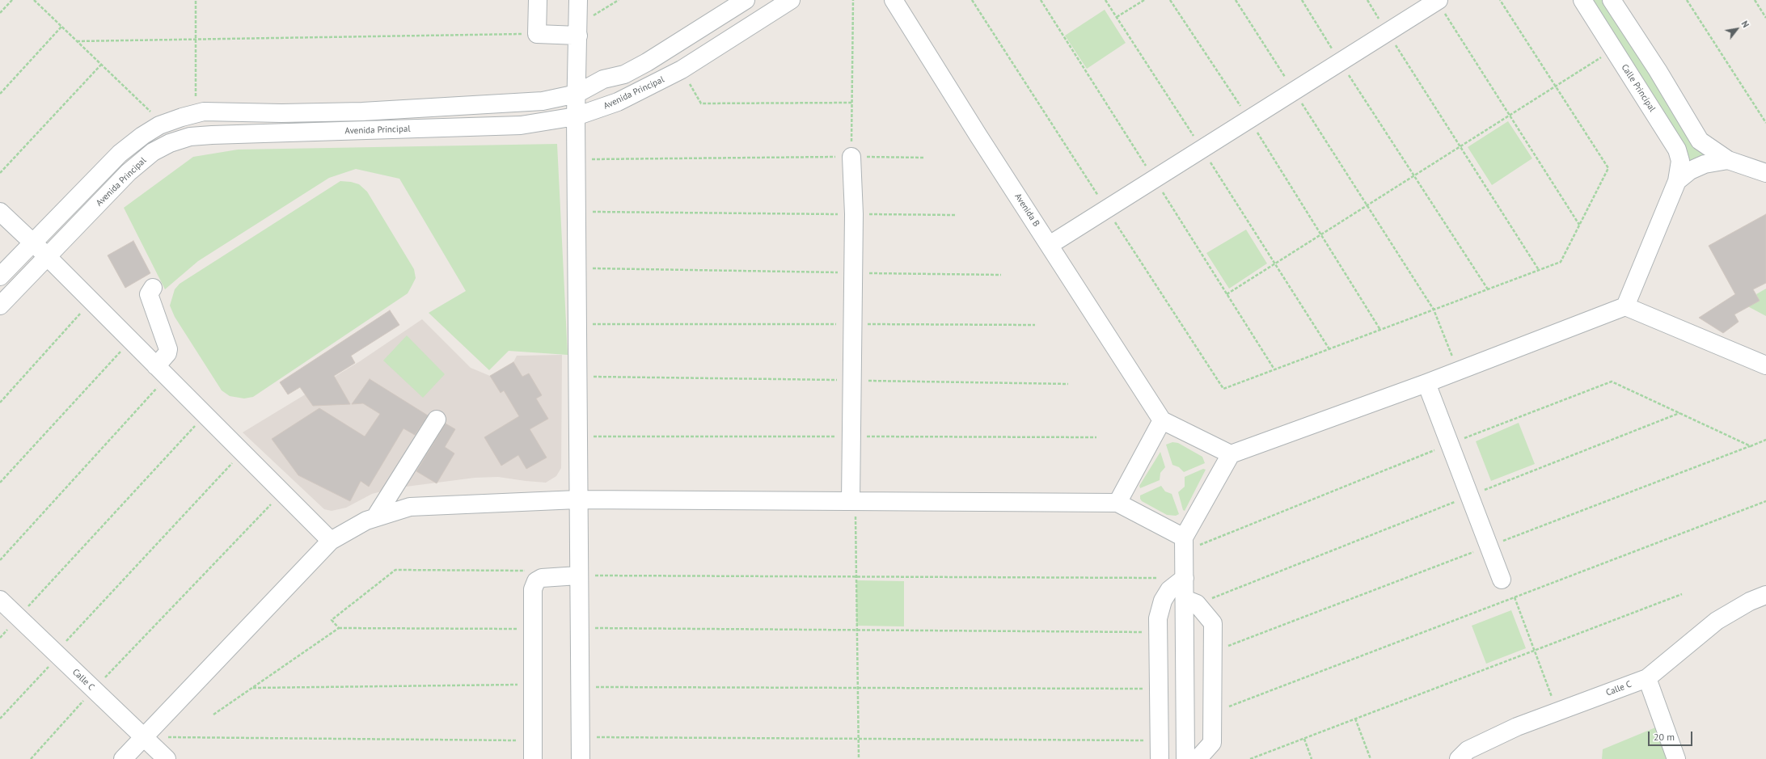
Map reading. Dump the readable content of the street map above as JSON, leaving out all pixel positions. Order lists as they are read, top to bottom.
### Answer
{
  "streets": {
    "street": [
      "Calle Principal",
      "Avenida Principal",
      "Avenida B",
      "Calle C"
    ]
  },
  "scale_bar": "20 m",
  "north": "top right"
}
